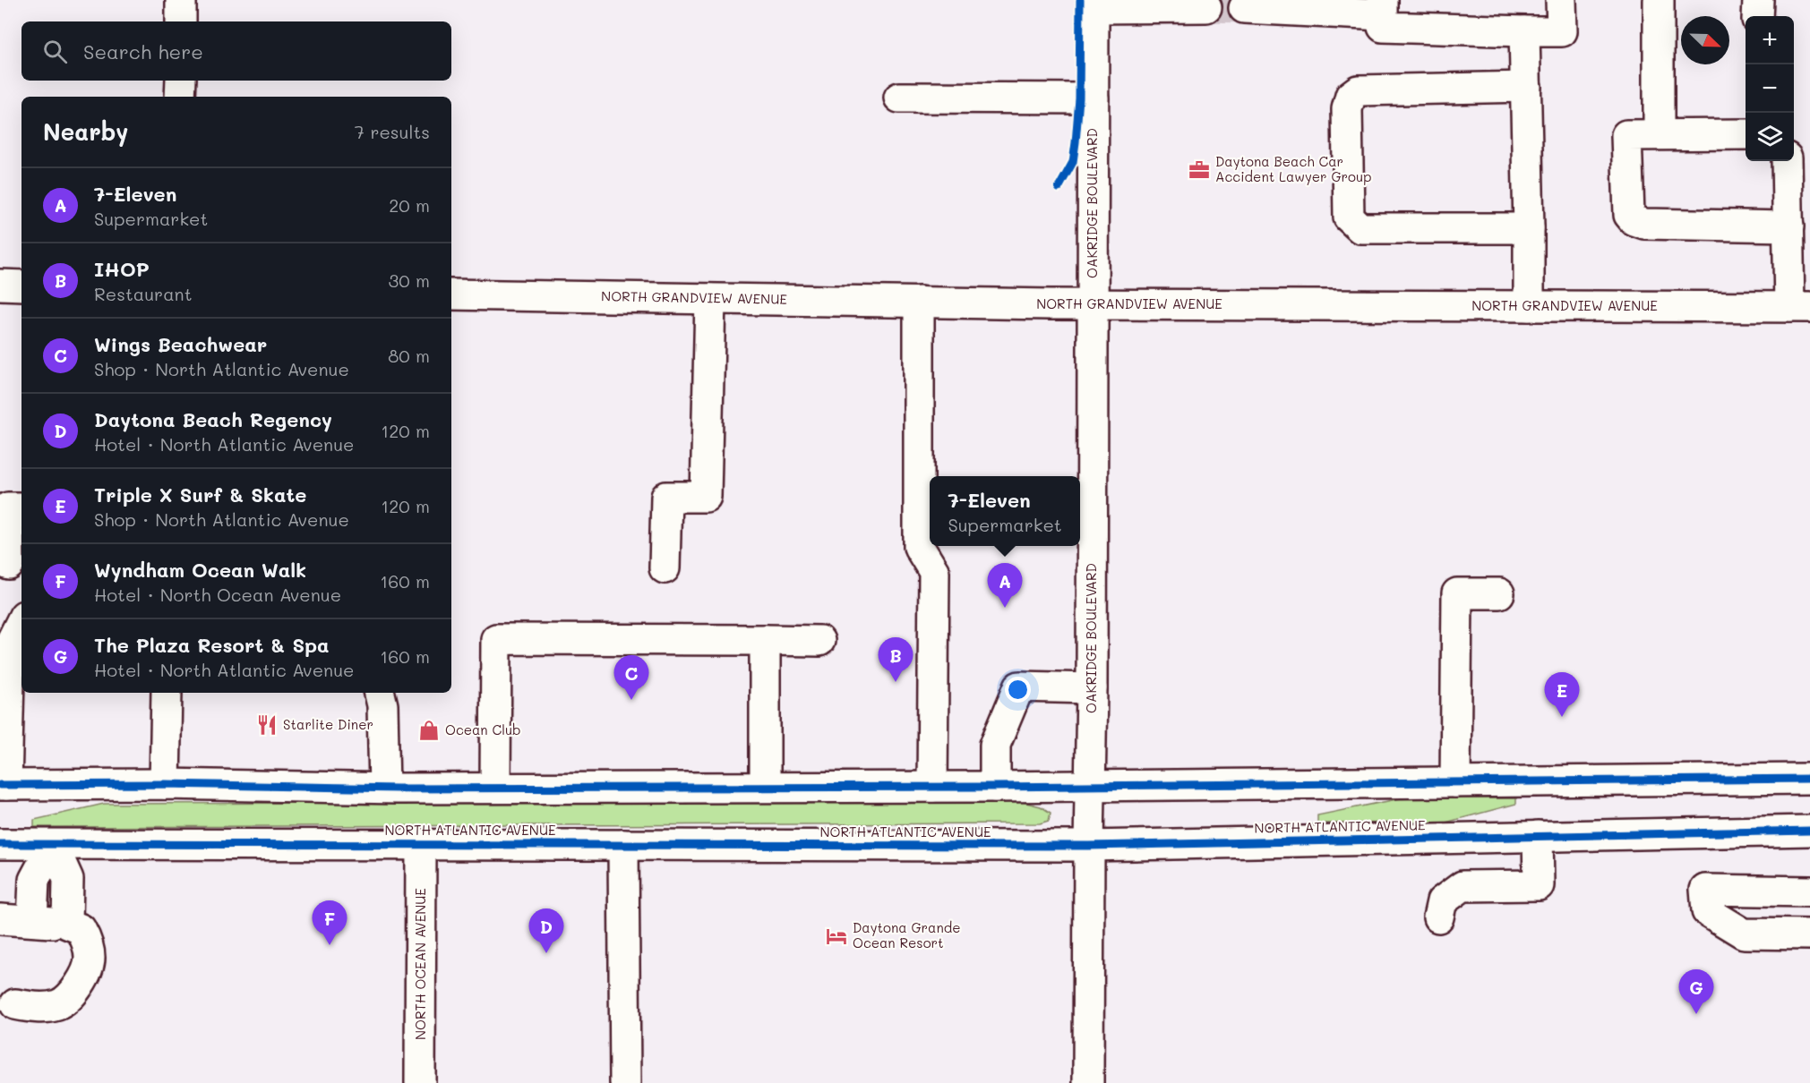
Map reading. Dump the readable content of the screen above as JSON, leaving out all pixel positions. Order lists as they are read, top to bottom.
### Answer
{
  "streets": {
    "main road": [
      "OAKRIDGE BOULEVARD",
      "NORTH GRANDVIEW AVENUE",
      "NORTH ATLANTIC AVENUE",
      "NORTH OCEAN AVENUE"
    ]
  },
  "crossings": [
    ["OAKRIDGE BOULEVARD", "NORTH GRANDVIEW AVENUE"],
    ["OAKRIDGE BOULEVARD", "NORTH ATLANTIC AVENUE"],
    ["NORTH ATLANTIC AVENUE", "NORTH OCEAN AVENUE"]
  ],
  "places": {
    "office": ["Daytona Beach Car Accident Lawyer Group"],
    "restaurant": ["Starlite Diner"],
    "shop": ["Ocean Club"],
    "hotel": ["Daytona Grande Ocean Resort"]
  },
  "north": "bottom right",
  "page": {
    "map_buttons": ["+", "−"],
    "search": "Search here",
    "heading": ["Nearby", "7 results"],
    "list": [
      {
        "mark": "A",
        "name": "7-Eleven",
        "note": "Supermarket",
        "value": "20 m"
      },
      {
        "mark": "B",
        "name": "IHOP",
        "note": "Restaurant",
        "value": "30 m"
      },
      {
        "mark": "C",
        "name": "Wings Beachwear",
        "note": "Shop · North Atlantic Avenue",
        "value": "80 m"
      },
      {
        "mark": "D",
        "name": "Daytona Beach Regency",
        "note": "Hotel · North Atlantic Avenue",
        "value": "120 m"
      },
      {
        "mark": "E",
        "name": "Triple X Surf & Skate",
        "note": "Shop · North Atlantic Avenue",
        "value": "120 m"
      },
      {
        "mark": "F",
        "name": "Wyndham Ocean Walk",
        "note": "Hotel · North Ocean Avenue",
        "value": "160 m"
      },
      {
        "mark": "G",
        "name": "The Plaza Resort & Spa",
        "note": "Hotel · North Atlantic Avenue",
        "value": "160 m"
      }
    ],
    "popup": ["7-Eleven", "Supermarket"],
    "pins": [
      "A",
      "B",
      "C",
      "E",
      "F",
      "D",
      "G"
    ]
  }
}
